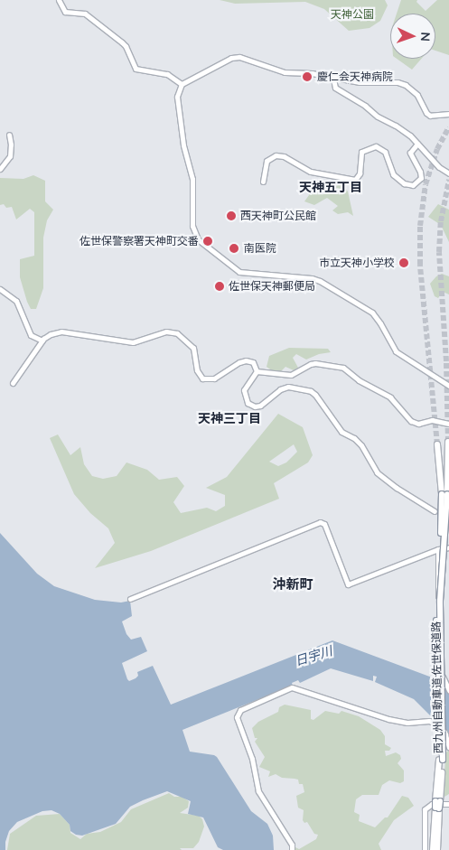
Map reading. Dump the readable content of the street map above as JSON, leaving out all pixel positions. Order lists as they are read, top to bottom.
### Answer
{
  "streets": {
    "highway": ["西九州自動車道;佐世保道路"]
  },
  "districts": ["天神五丁目", "天神三丁目", "沖新町"],
  "water": ["日宇川"],
  "parks": ["天神公園"],
  "places": [
    "慶仁会天神病院",
    "西天神町公民館",
    "佐世保警察署天神町交番",
    "南医院",
    "市立天神小学校",
    "佐世保天神郵便局"
  ],
  "north": "right"
}
